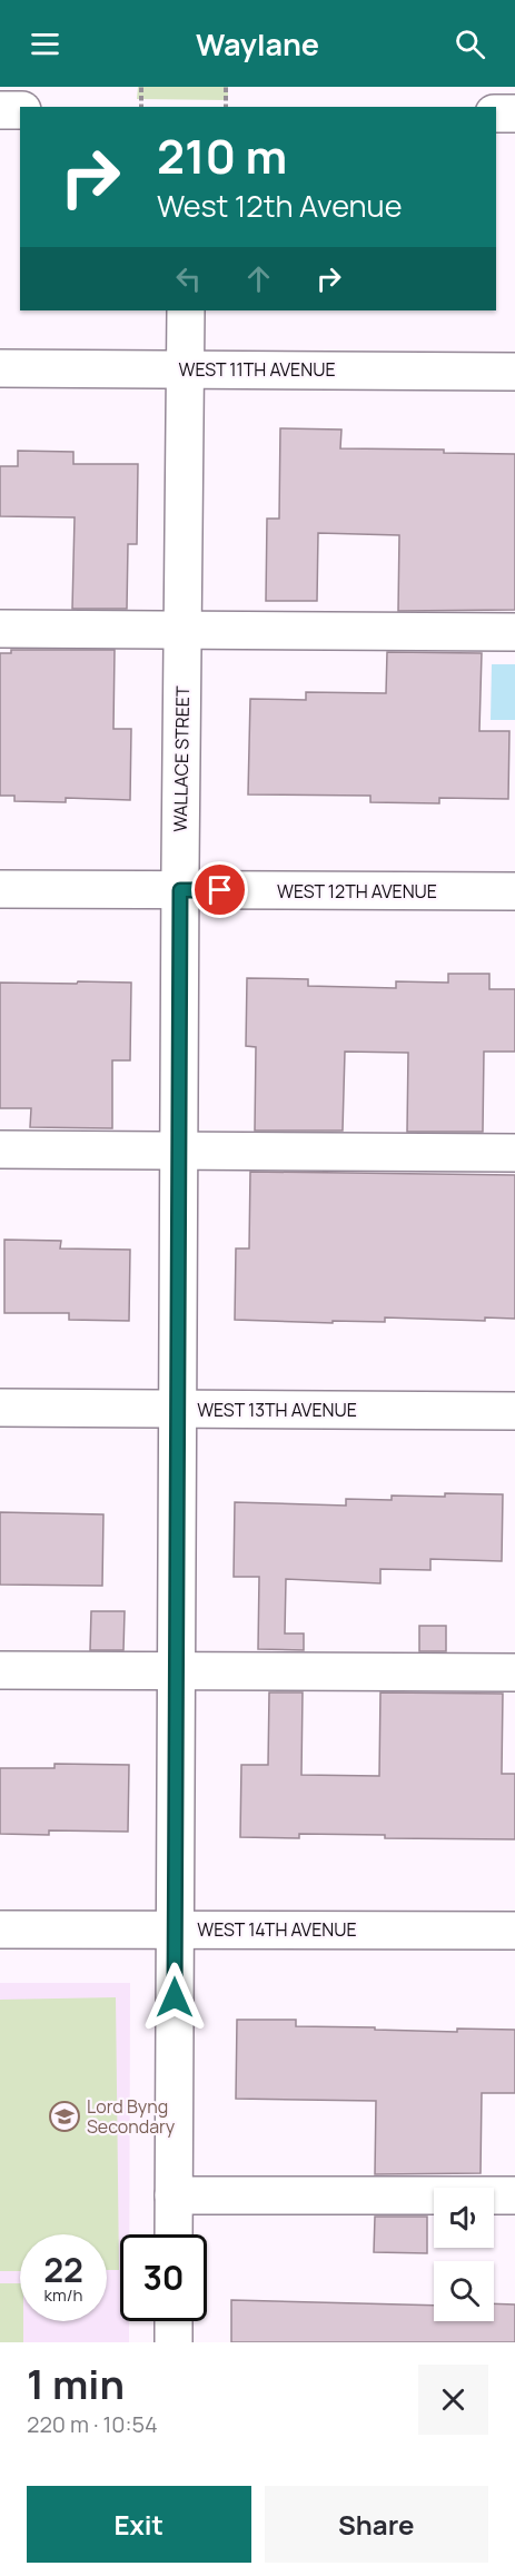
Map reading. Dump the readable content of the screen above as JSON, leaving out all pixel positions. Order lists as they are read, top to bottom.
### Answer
{
  "streets": {
    "street": [
      "WEST 11TH AVENUE",
      "WALLACE STREET",
      "WEST 12TH AVENUE",
      "WEST 13TH AVENUE",
      "WEST 14TH AVENUE"
    ]
  },
  "crossings": [
    ["WEST 11TH AVENUE", "WALLACE STREET"],
    ["WALLACE STREET", "WEST 12TH AVENUE"],
    ["WALLACE STREET", "WEST 13TH AVENUE"],
    ["WALLACE STREET", "WEST 14TH AVENUE"]
  ],
  "places": {
    "school or university": ["Lord Byng Secondary"]
  },
  "page": {
    "header": "Waylane",
    "turn": ["210 m", "West 12th Avenue"],
    "speed": "22 km/h",
    "limit": "30",
    "heading": ["1 min", "220 m · 10:54"],
    "buttons": ["Exit", "Share"]
  }
}
